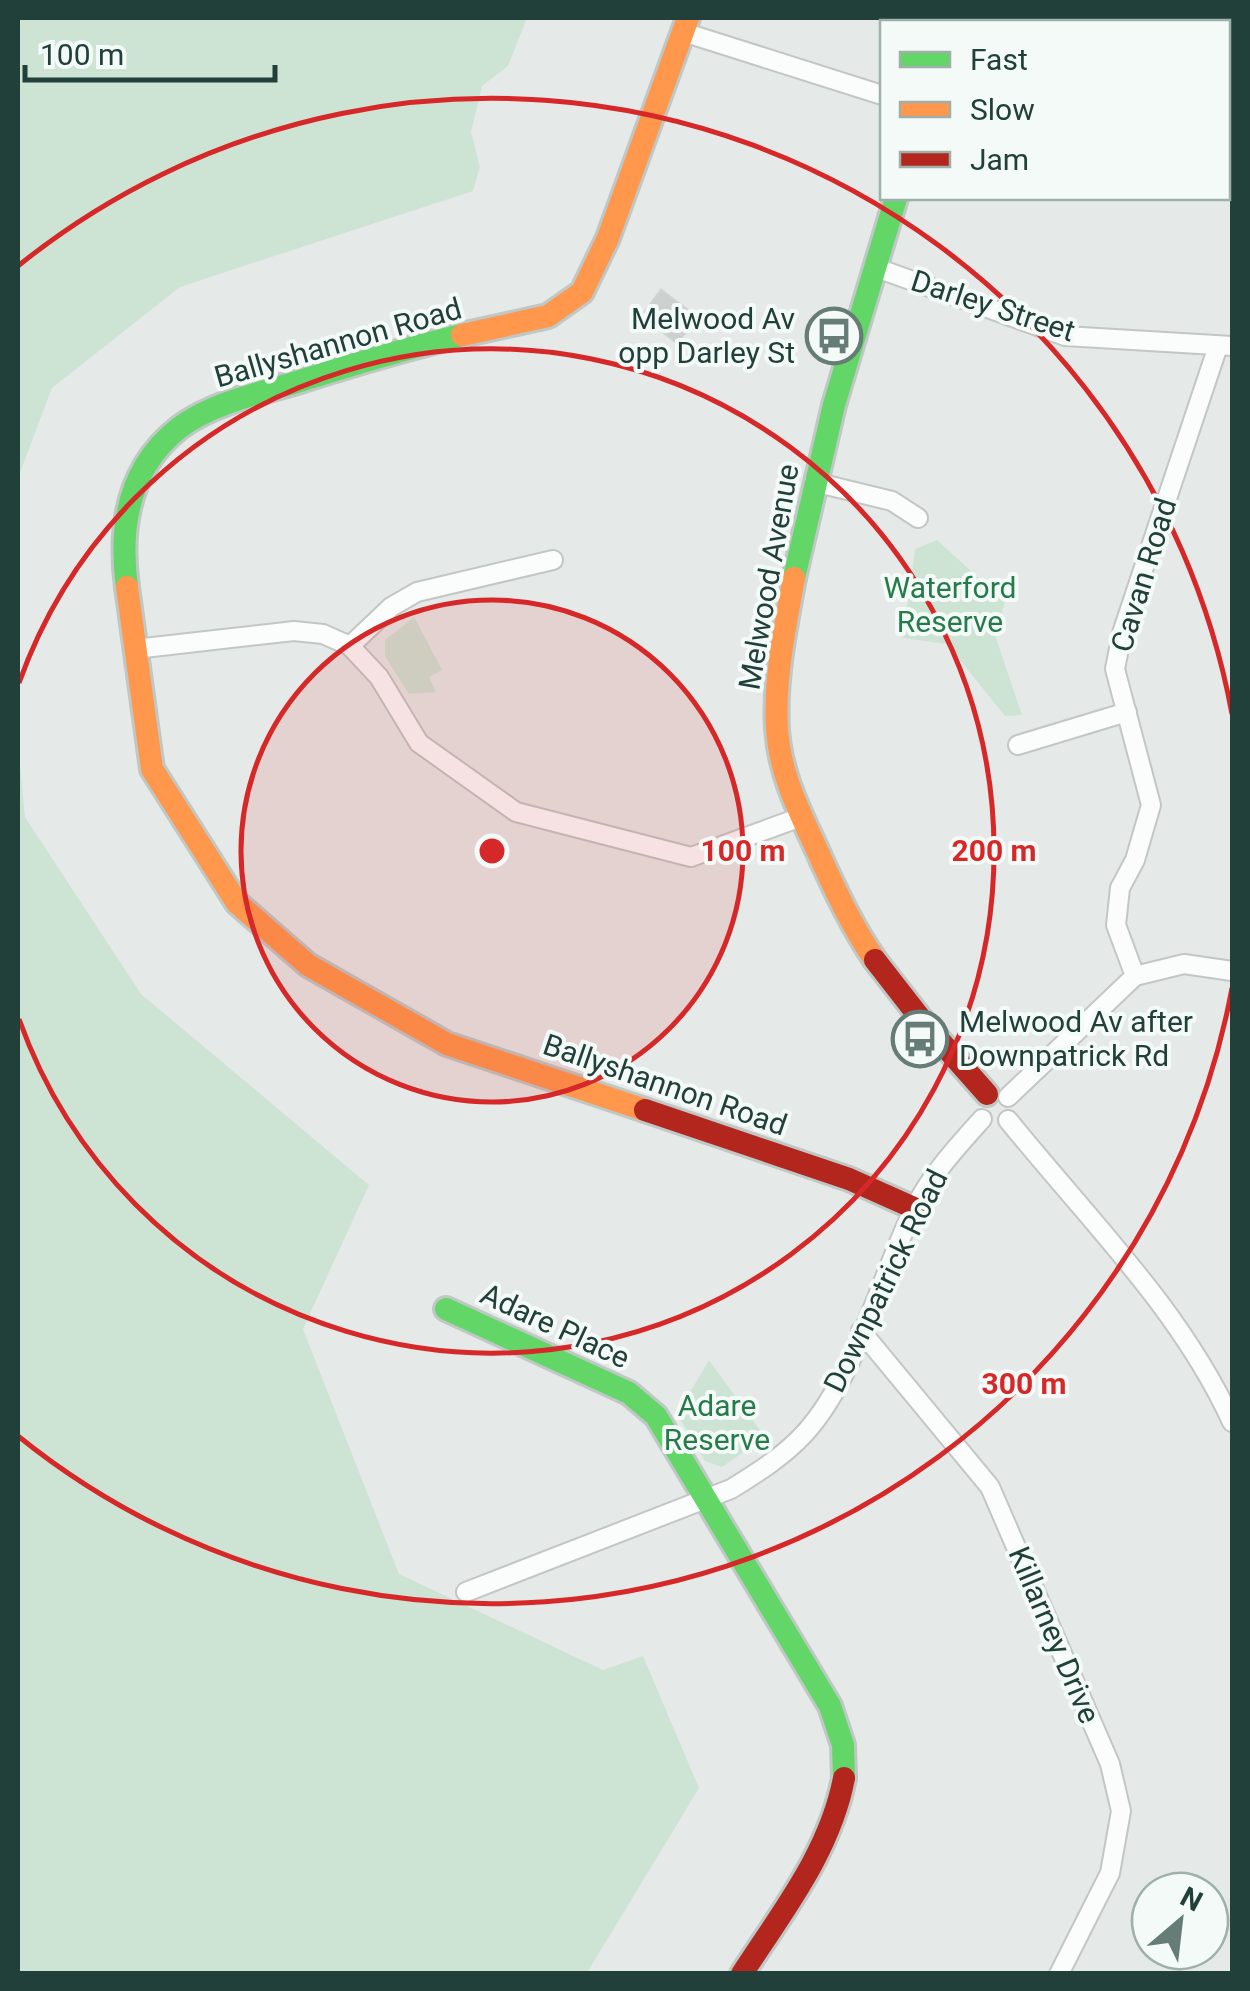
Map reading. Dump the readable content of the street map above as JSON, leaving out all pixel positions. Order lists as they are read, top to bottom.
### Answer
{
  "streets": {
    "street": [
      "Darley Street",
      "Ballyshannon Road",
      "Cavan Road",
      "Melwood Avenue",
      "Downpatrick Road",
      "Adare Place",
      "Killarney Drive"
    ]
  },
  "crossings": [
    ["Darley Street", "Cavan Road"],
    ["Darley Street", "Melwood Avenue"],
    ["Ballyshannon Road", "Downpatrick Road"],
    ["Melwood Avenue", "Downpatrick Road"],
    ["Downpatrick Road", "Adare Place"],
    ["Downpatrick Road", "Killarney Drive"]
  ],
  "parks": ["Waterford Reserve", "Adare Reserve"],
  "places": {
    "bus stop": ["Melwood Av opp Darley St", "Melwood Av after Downpatrick Rd"]
  },
  "legend": ["Fast", "Slow", "Jam"],
  "scale_bar": "100 m",
  "north": "top right",
  "rings": ["100 m", "200 m", "300 m"]
}
